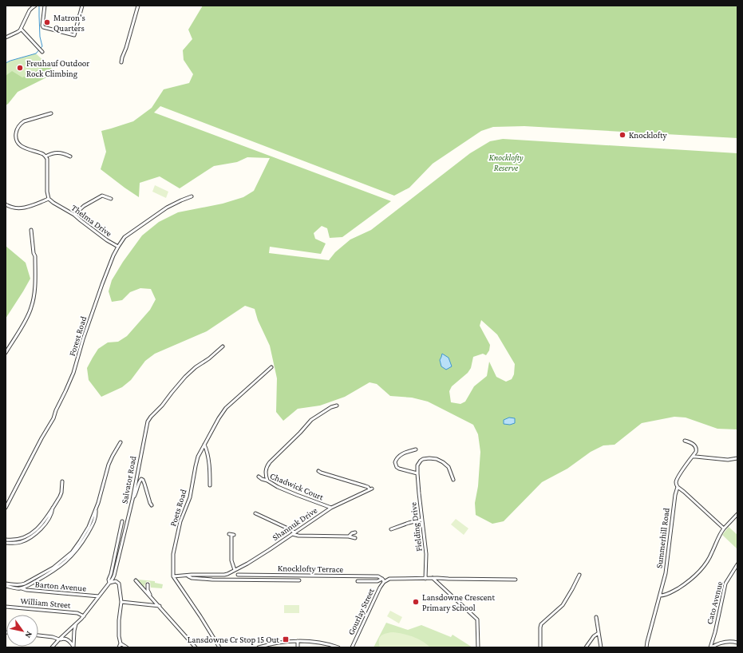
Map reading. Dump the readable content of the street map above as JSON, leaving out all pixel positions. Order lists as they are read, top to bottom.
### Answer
{
  "streets": {
    "street": [
      "Thelma Drive",
      "Forest Road",
      "Salvator Road",
      "Chadwick Court",
      "Poets Road",
      "Shannuk Drive",
      "Fielding Drive",
      "Summerhill Road",
      "Knocklofty Terrace",
      "Barton Avenue",
      "William Street",
      "Cato Avenue",
      "Gourlay Street"
    ]
  },
  "crossings": [
    ["Thelma Drive", "Forest Road"],
    ["Chadwick Court", "Shannuk Drive"],
    ["Poets Road", "Knocklofty Terrace"],
    ["Shannuk Drive", "Knocklofty Terrace"]
  ],
  "parks": ["Knocklofty Reserve"],
  "places": {
    "other": [
      "Matron's Quarters",
      "Freuhauf Outdoor Rock Climbing",
      "Knocklofty",
      "Lansdowne Crescent Primary School"
    ],
    "transit": ["Lansdowne Cr Stop 15 Out"]
  },
  "north": "bottom right"
}
